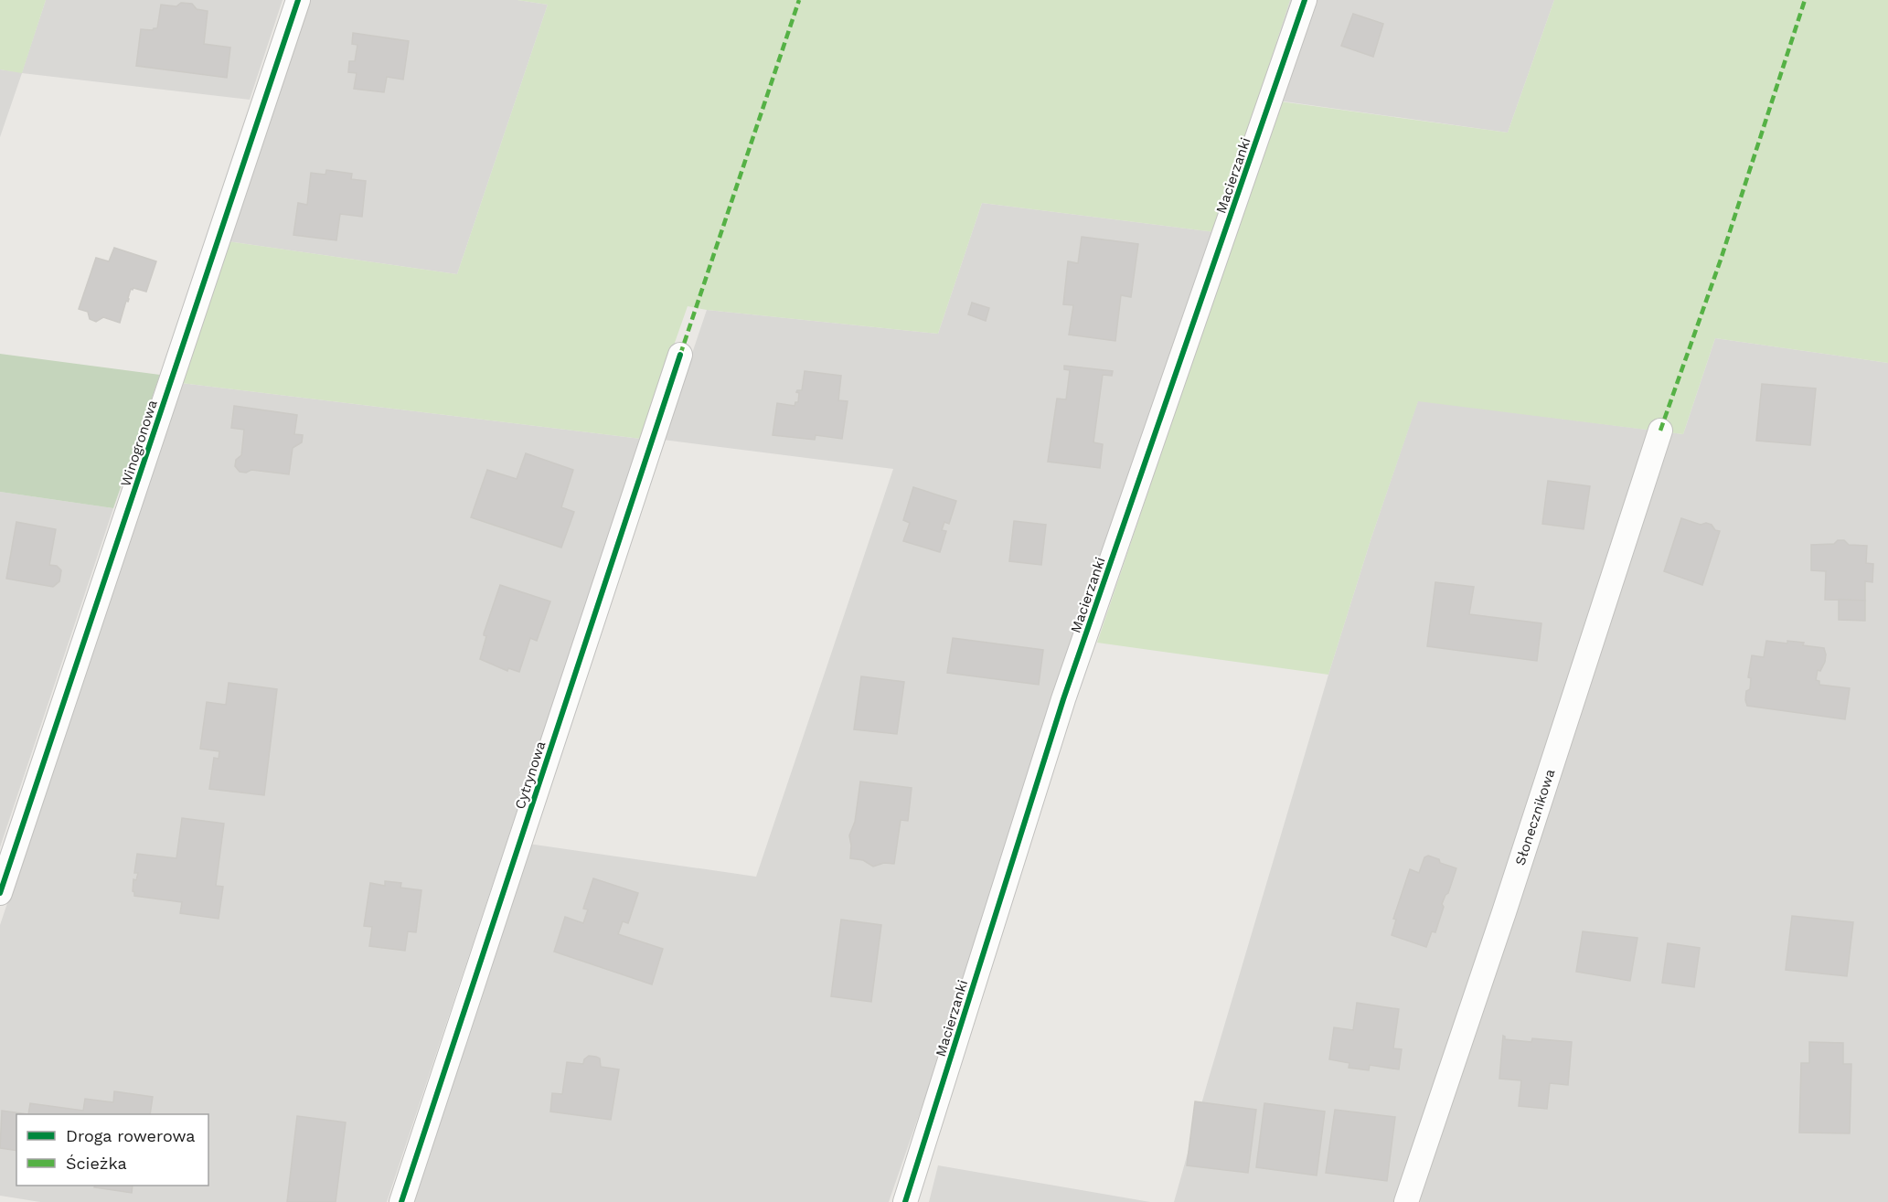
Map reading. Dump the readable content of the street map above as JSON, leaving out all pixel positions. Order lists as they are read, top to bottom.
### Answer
{
  "streets": {
    "street": [
      "Macierzanki",
      "Winogronowa",
      "Cytrynowa",
      "Słonecznikowa"
    ]
  },
  "legend": ["Droga rowerowa", "Ścieżka"]
}
